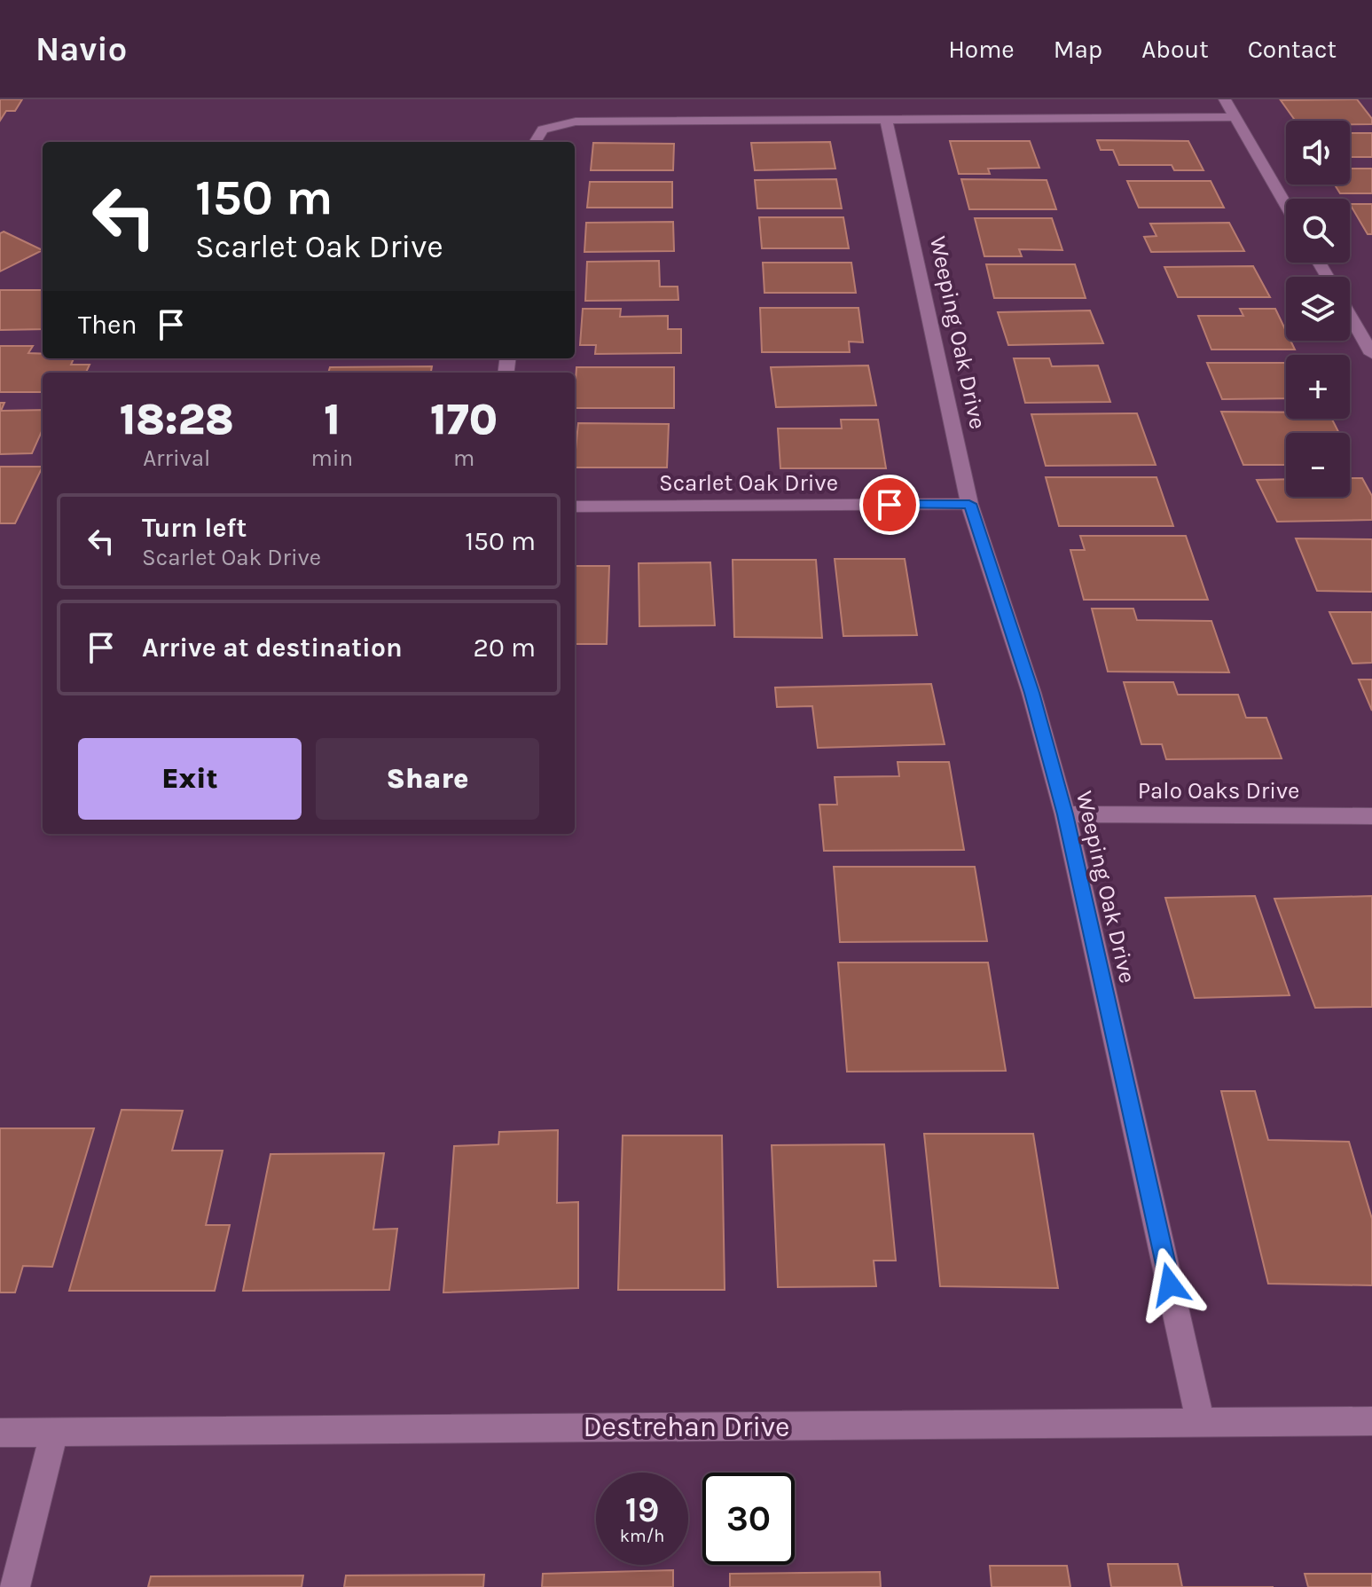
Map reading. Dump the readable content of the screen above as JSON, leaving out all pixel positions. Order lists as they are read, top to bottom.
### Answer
{
  "streets": {
    "street": [
      "Weeping Oak Drive",
      "Scarlet Oak Drive",
      "Palo Oaks Drive",
      "Destrehan Drive"
    ]
  },
  "crossings": [
    ["Weeping Oak Drive", "Scarlet Oak Drive"],
    ["Weeping Oak Drive", "Palo Oaks Drive"],
    ["Weeping Oak Drive", "Destrehan Drive"]
  ],
  "page": {
    "header": "Navio",
    "nav": [
      "Home",
      "Map",
      "About",
      "Contact"
    ],
    "map_buttons": ["+", "−"],
    "turn": ["150 m", "Scarlet Oak Drive"],
    "then": "Then",
    "eta": [
      "18:28",
      "Arrival",
      "1",
      "min",
      "170",
      "m"
    ],
    "list": [
      {
        "name": "Turn left",
        "note": "Scarlet Oak Drive",
        "value": "150 m"
      },
      {
        "name": "Arrive at destination",
        "value": "20 m"
      }
    ],
    "buttons": ["Exit", "Share"],
    "speed": "19 km/h",
    "limit": "30"
  }
}
